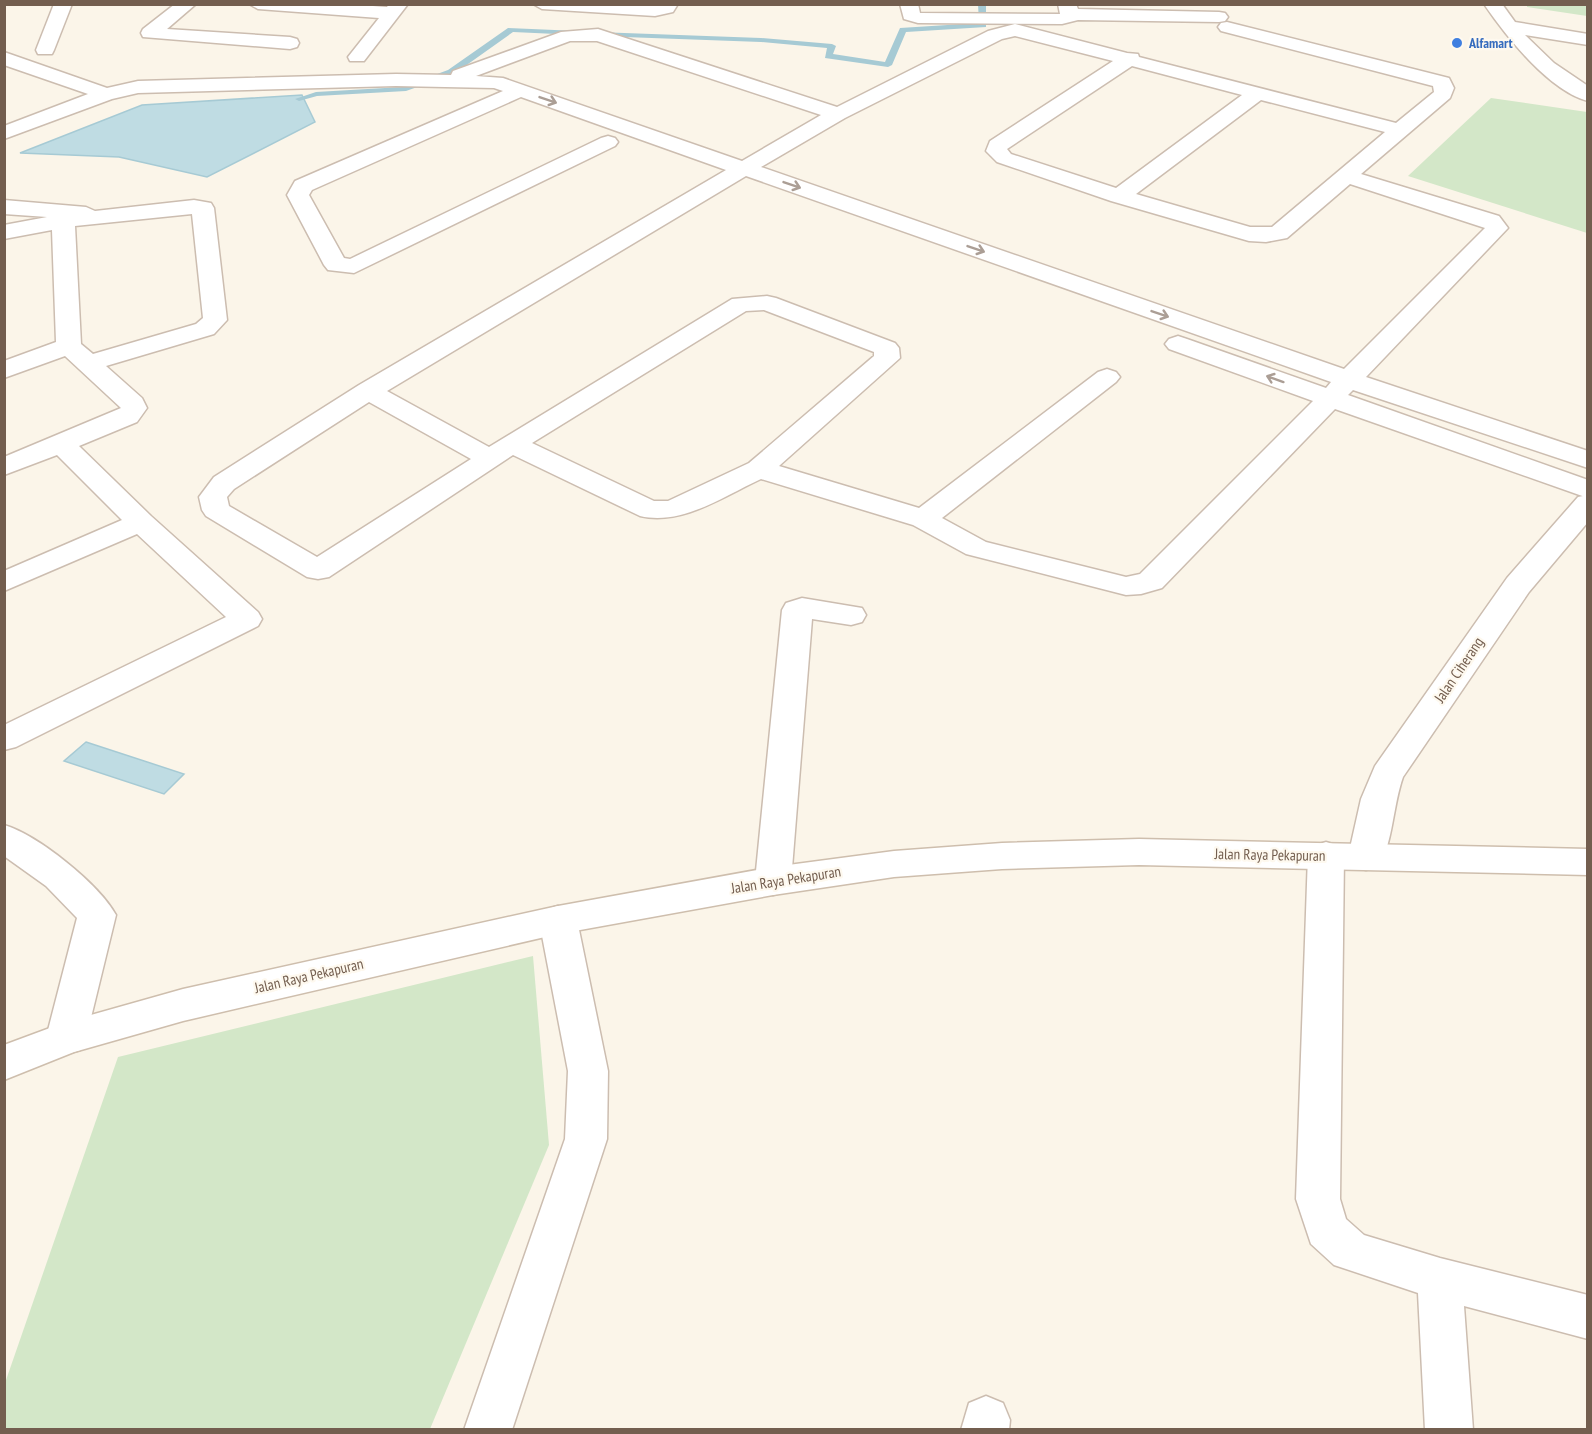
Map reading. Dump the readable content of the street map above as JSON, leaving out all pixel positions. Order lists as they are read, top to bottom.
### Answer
{
  "streets": {
    "street": ["Jalan Ciherang", "Jalan Raya Pekapuran"]
  },
  "crossings": [
    ["Jalan Ciherang", "Jalan Raya Pekapuran"]
  ],
  "places": ["Alfamart"]
}
